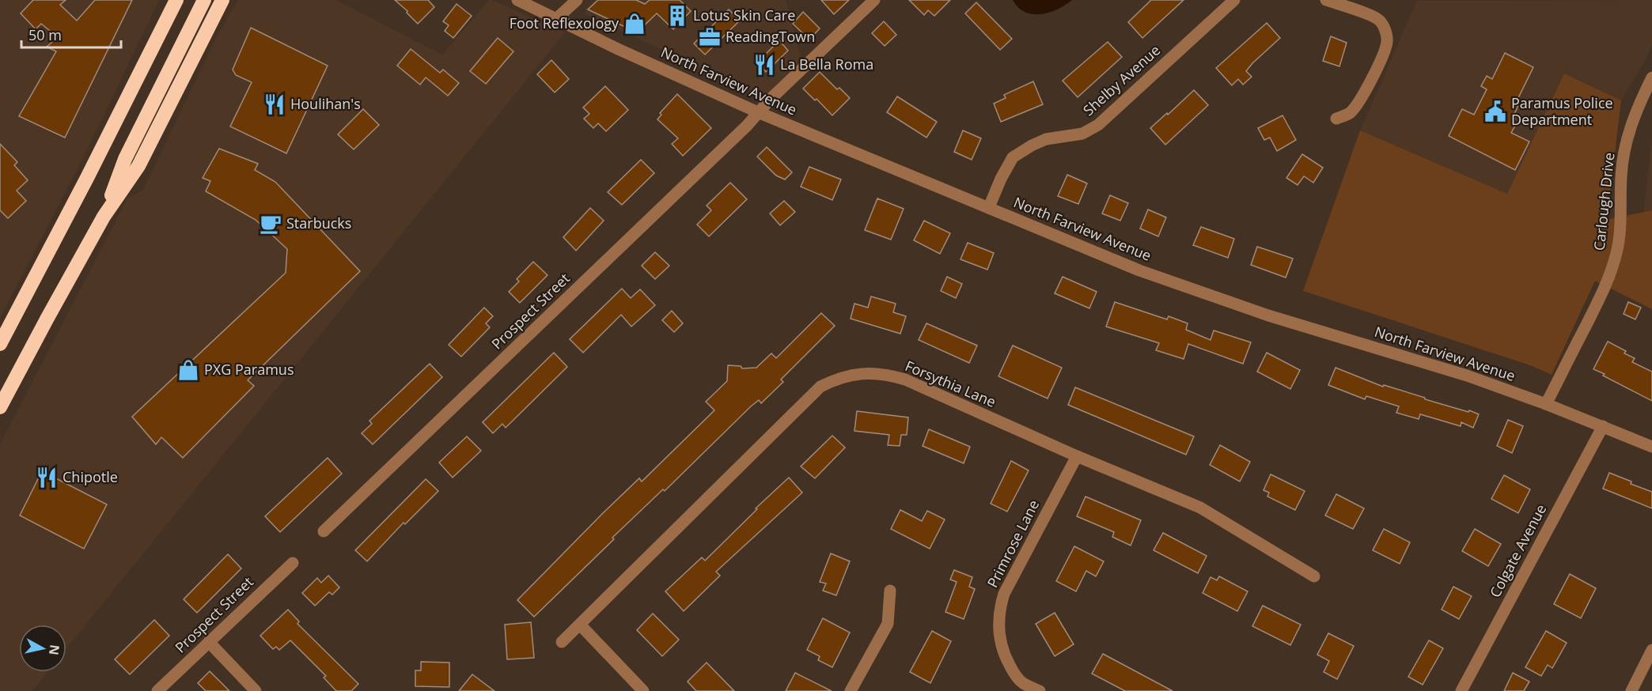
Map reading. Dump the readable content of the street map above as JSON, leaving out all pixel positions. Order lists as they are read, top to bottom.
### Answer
{
  "streets": {
    "street": [
      "Shelby Avenue",
      "North Farview Avenue",
      "Carlough Drive",
      "Prospect Street",
      "Forsythia Lane",
      "Primrose Lane",
      "Colgate Avenue"
    ]
  },
  "crossings": [
    ["Shelby Avenue", "North Farview Avenue"],
    ["North Farview Avenue", "Carlough Drive"],
    ["North Farview Avenue", "Prospect Street"],
    ["North Farview Avenue", "Colgate Avenue"],
    ["Forsythia Lane", "Primrose Lane"]
  ],
  "places": {
    "building": ["Lotus Skin Care"],
    "shop": ["Foot Reflexology", "PXG Paramus"],
    "office": ["ReadingTown"],
    "restaurant": ["La Bella Roma", "Houlihan's", "Chipotle"],
    "public building": ["Paramus Police Department"],
    "cafe": ["Starbucks"]
  },
  "scale_bar": "50 m",
  "north": "right"
}
